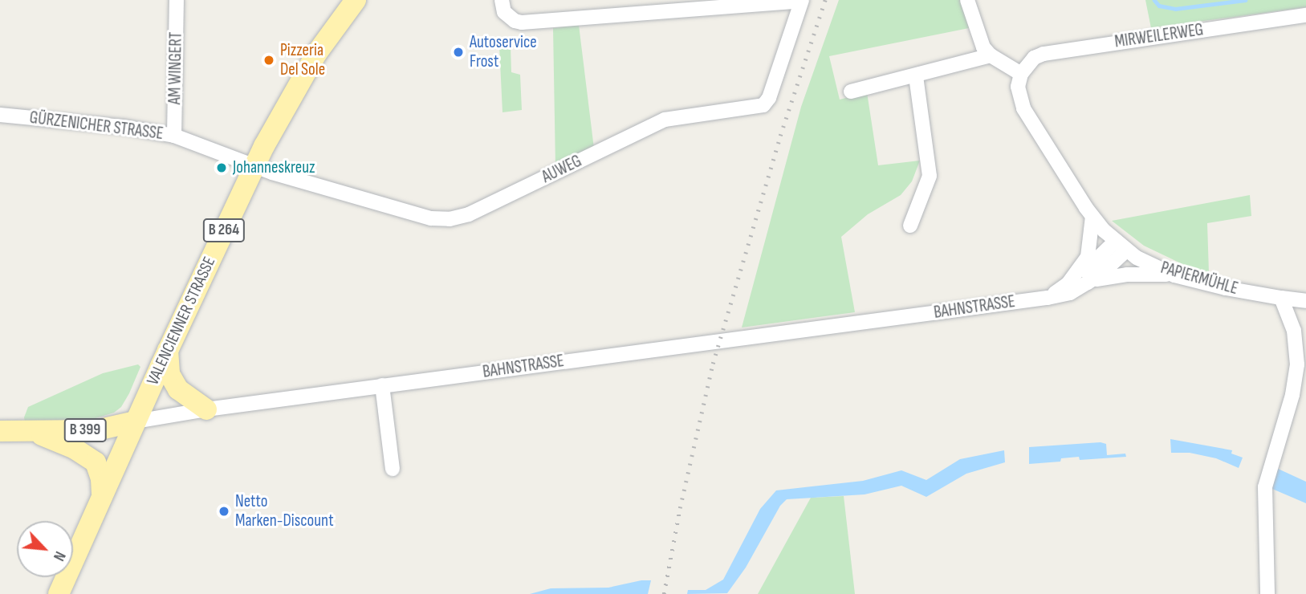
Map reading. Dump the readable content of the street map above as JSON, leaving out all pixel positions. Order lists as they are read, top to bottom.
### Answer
{
  "streets": {
    "main road": [
      "B 264",
      "BAHNSTRASSE",
      "VALENCIENNER STRASSE",
      "B 399"
    ],
    "street": [
      "MIRWEILERWEG",
      "AM WINGERT",
      "GÜRZENICHER STRASSE",
      "AUWEG",
      "PAPIERMÜHLE"
    ]
  },
  "crossings": [
    ["MIRWEILERWEG", "PAPIERMÜHLE"],
    ["AM WINGERT", "GÜRZENICHER STRASSE"],
    ["GÜRZENICHER STRASSE", "AUWEG"],
    ["GÜRZENICHER STRASSE", "VALENCIENNER STRASSE"],
    ["AUWEG", "VALENCIENNER STRASSE"],
    ["PAPIERMÜHLE", "BAHNSTRASSE"],
    ["BAHNSTRASSE", "VALENCIENNER STRASSE"]
  ],
  "places": [
    "Autoservice Frost",
    "Pizzeria Del Sole",
    "Johanneskreuz",
    "Netto Marken-Discount"
  ],
  "north": "bottom right"
}
